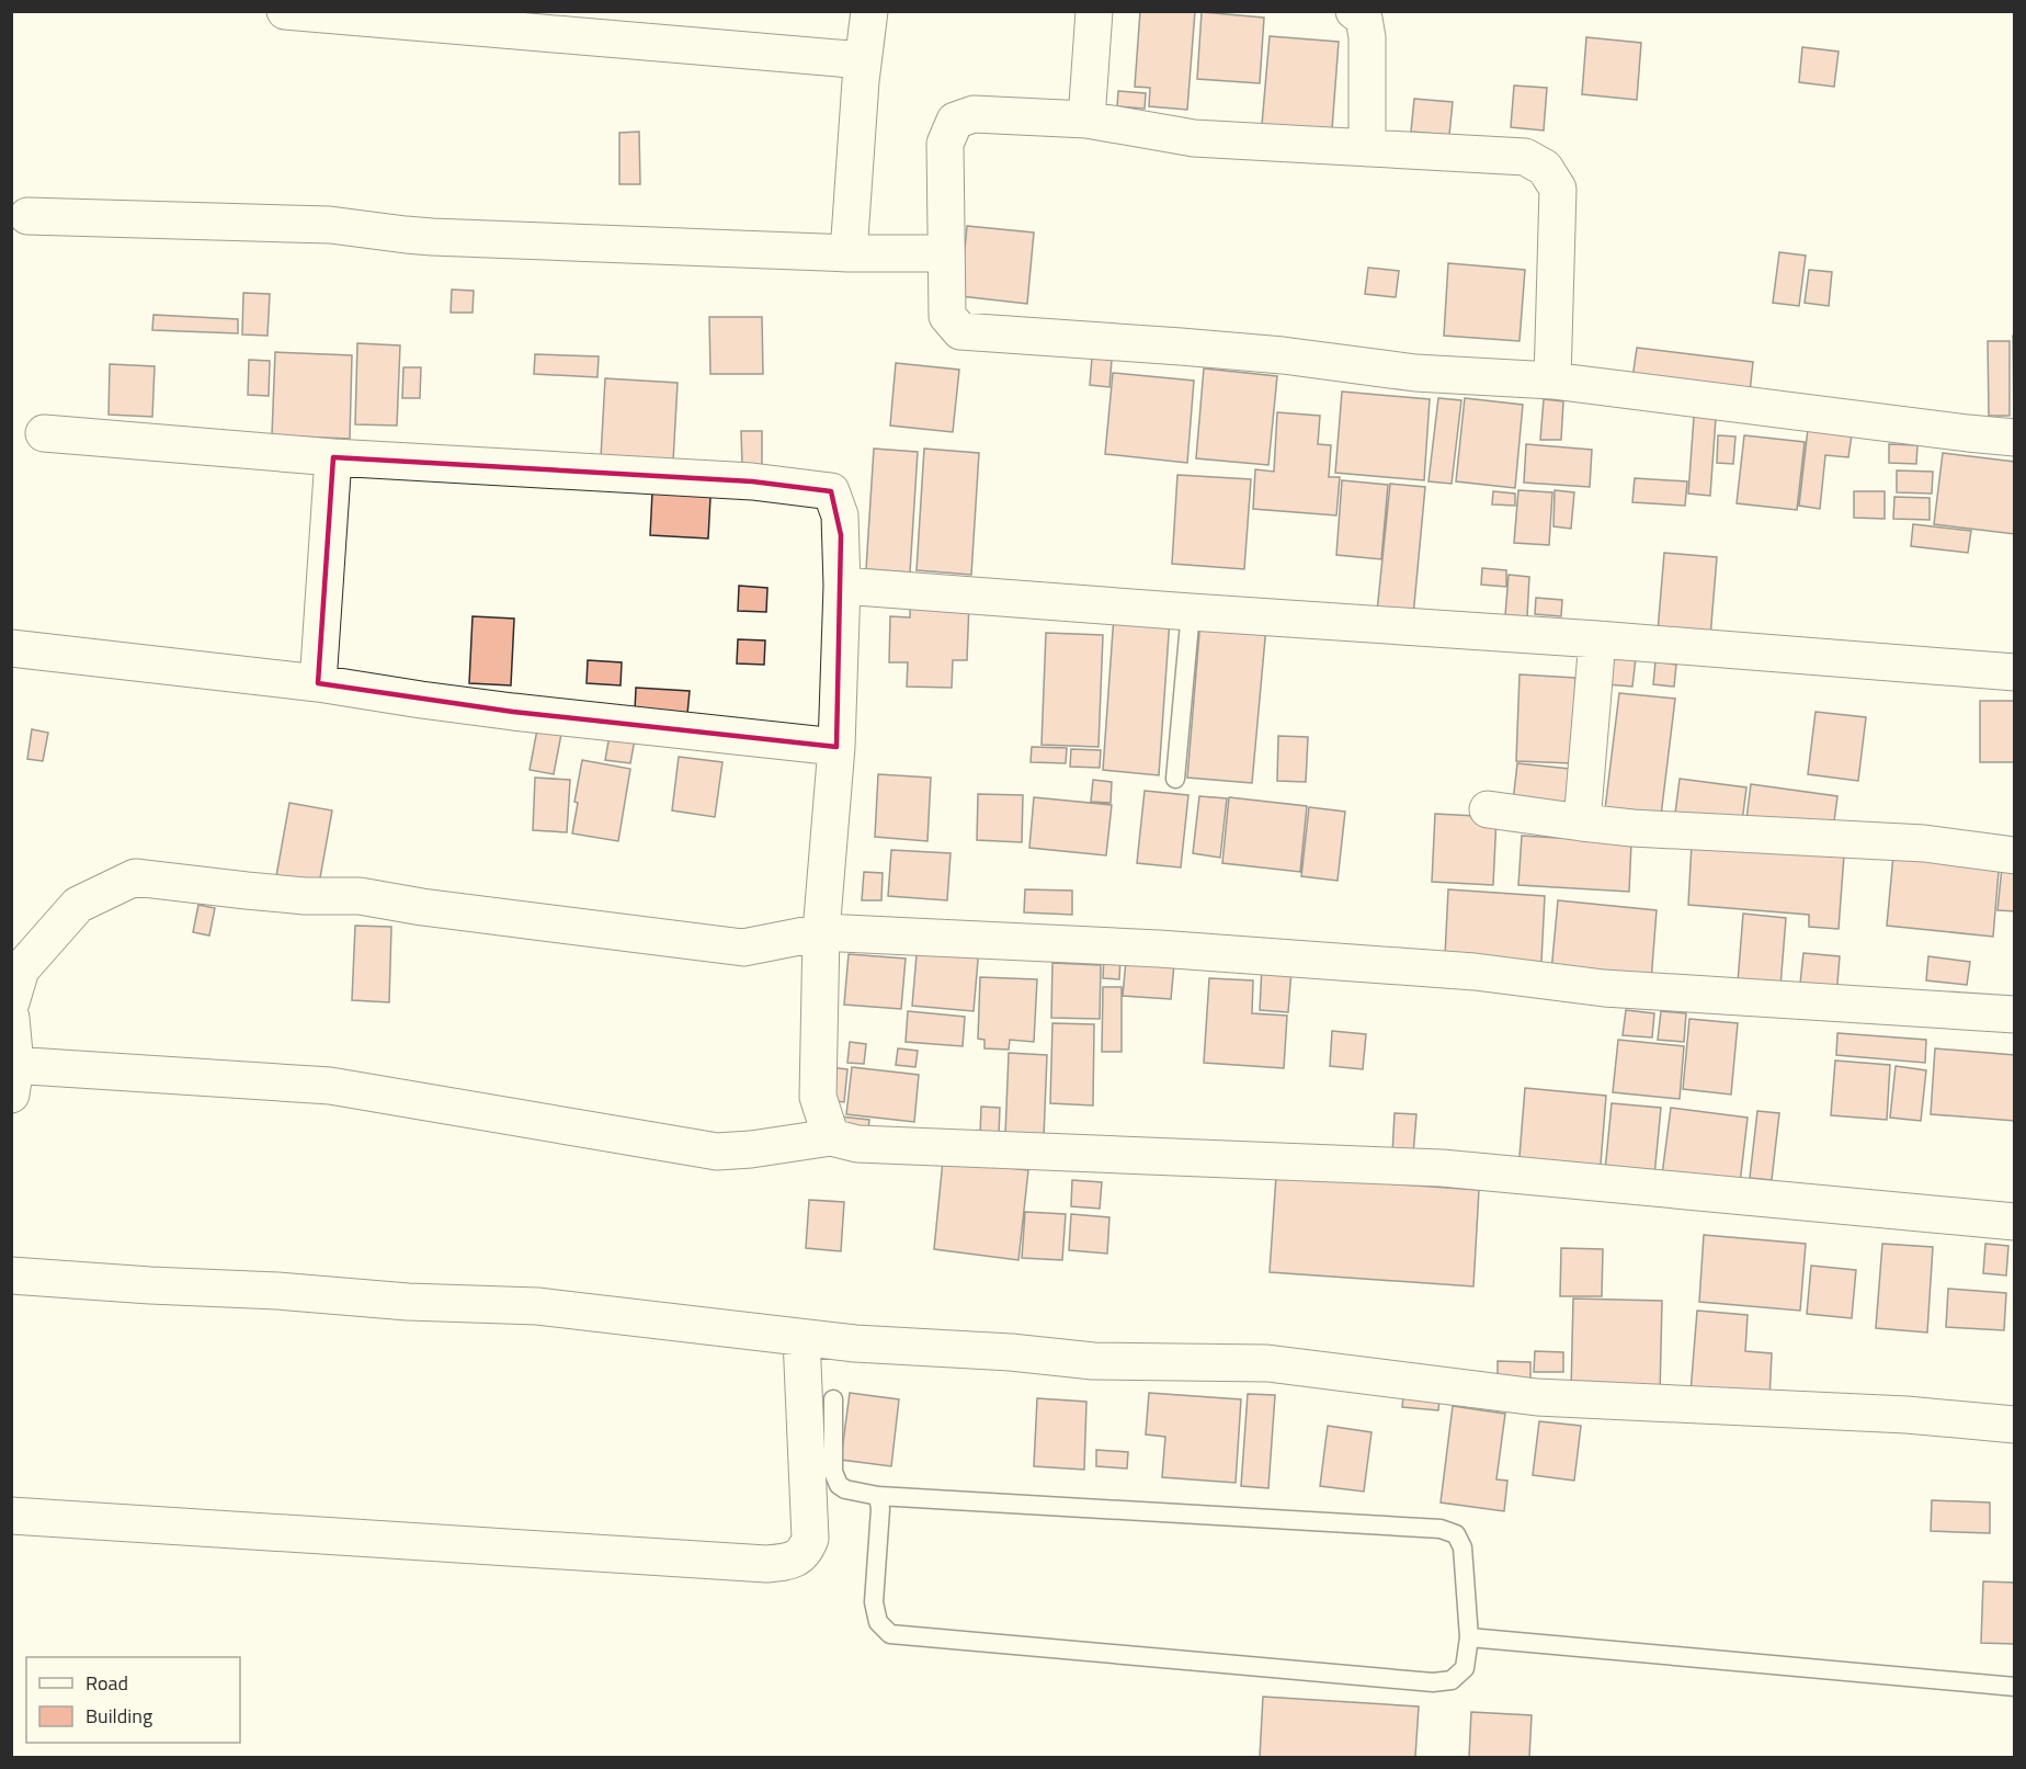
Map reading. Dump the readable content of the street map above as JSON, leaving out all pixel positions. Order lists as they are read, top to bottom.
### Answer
{
  "legend": ["Road", "Building"]
}
